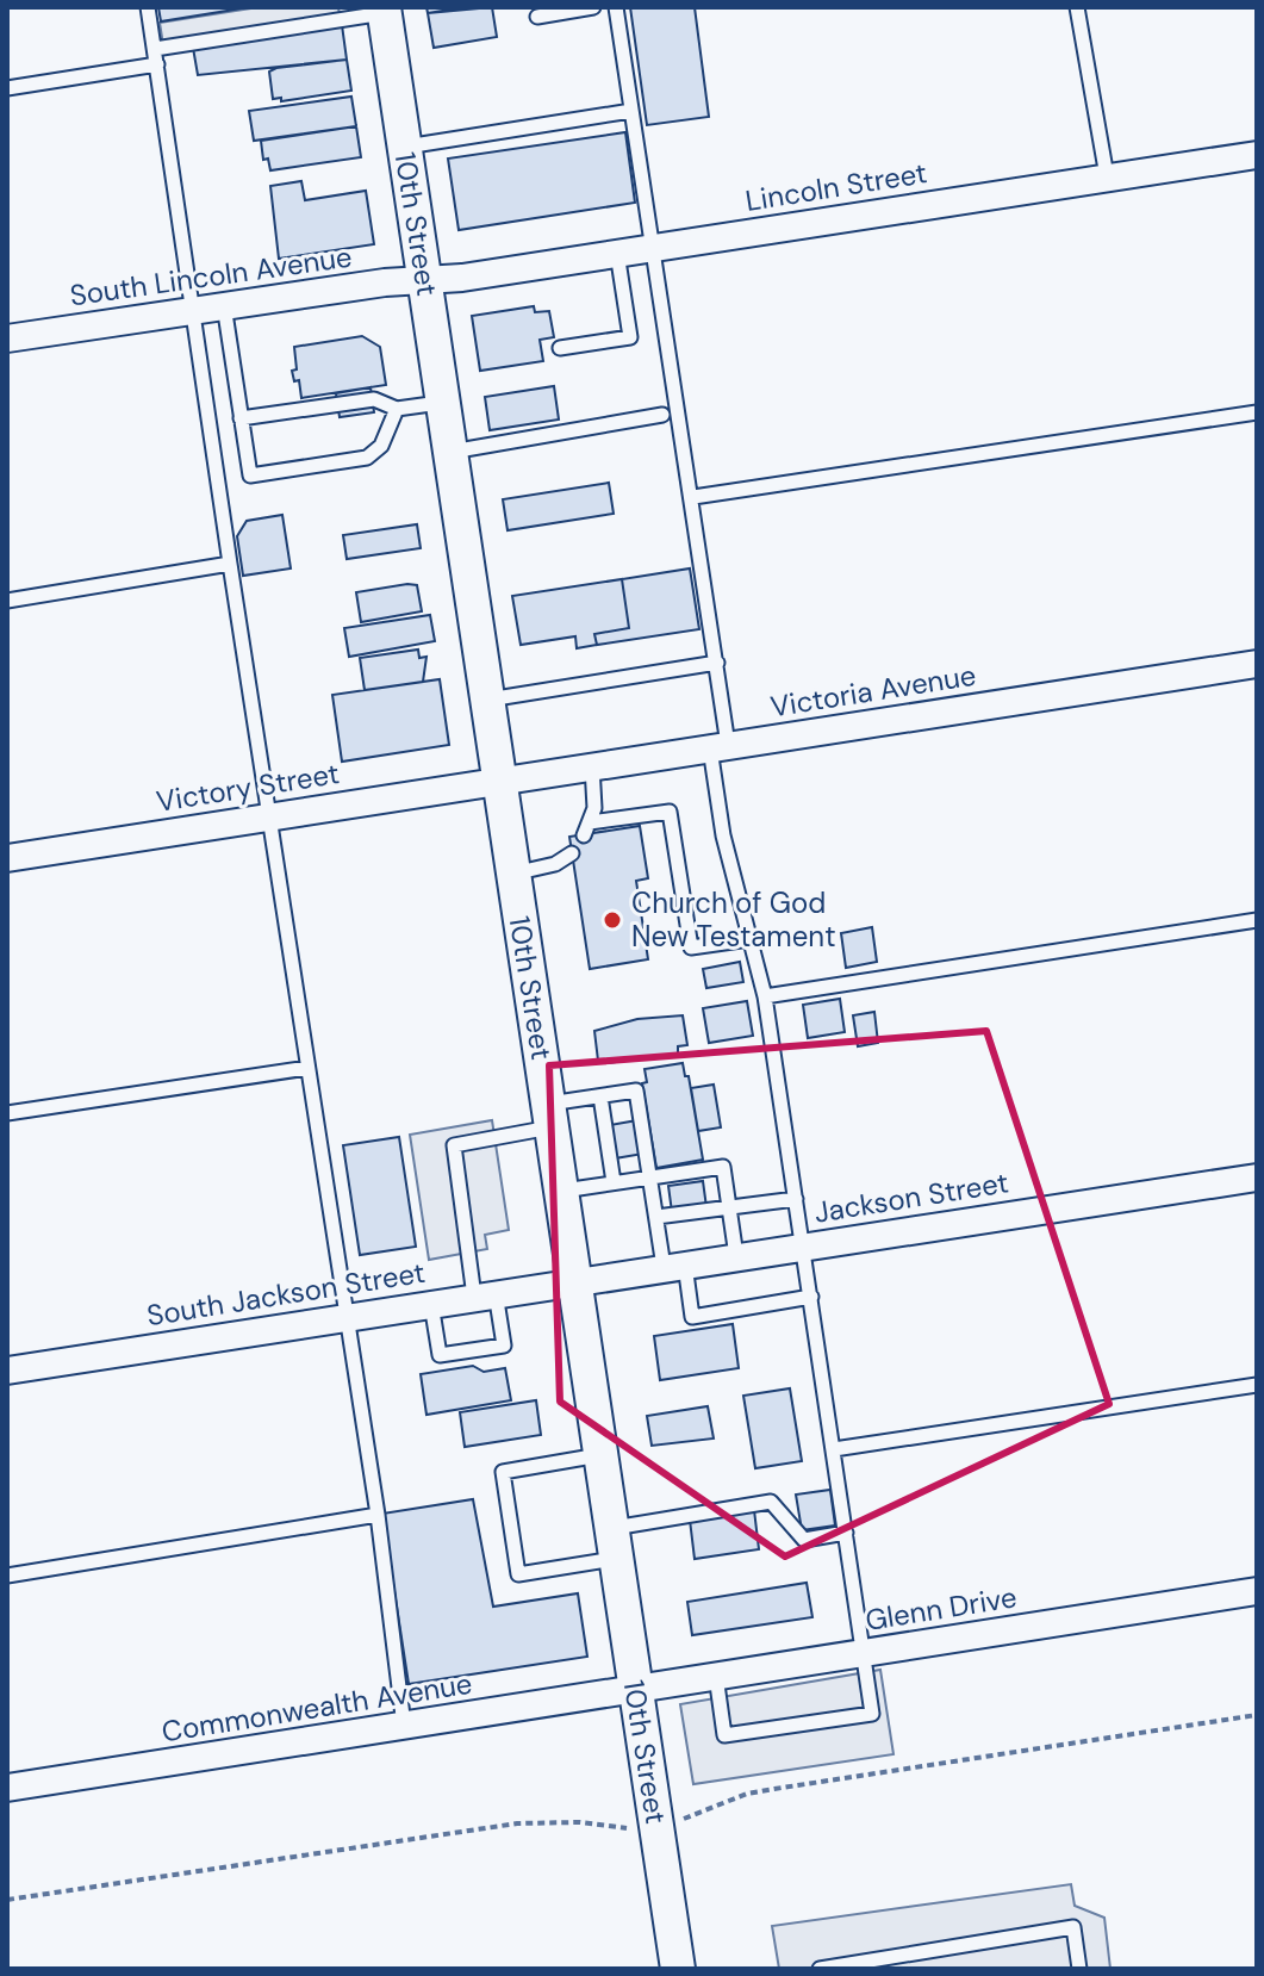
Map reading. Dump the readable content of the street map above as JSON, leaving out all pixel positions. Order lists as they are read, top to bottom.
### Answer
{
  "streets": {
    "street": [
      "Lincoln Street",
      "10th Street",
      "South Lincoln Avenue",
      "Victoria Avenue",
      "Victory Street",
      "Jackson Street",
      "South Jackson Street",
      "Glenn Drive",
      "Commonwealth Avenue"
    ]
  },
  "crossings": [
    ["Lincoln Street", "10th Street"],
    ["Lincoln Street", "South Lincoln Avenue"],
    ["10th Street", "South Lincoln Avenue"],
    ["10th Street", "Victoria Avenue"],
    ["10th Street", "Victory Street"],
    ["10th Street", "Jackson Street"],
    ["10th Street", "South Jackson Street"],
    ["10th Street", "Glenn Drive"],
    ["10th Street", "Commonwealth Avenue"],
    ["Victoria Avenue", "Victory Street"],
    ["Jackson Street", "South Jackson Street"],
    ["Glenn Drive", "Commonwealth Avenue"]
  ],
  "places": ["Church of God New Testament"]
}
